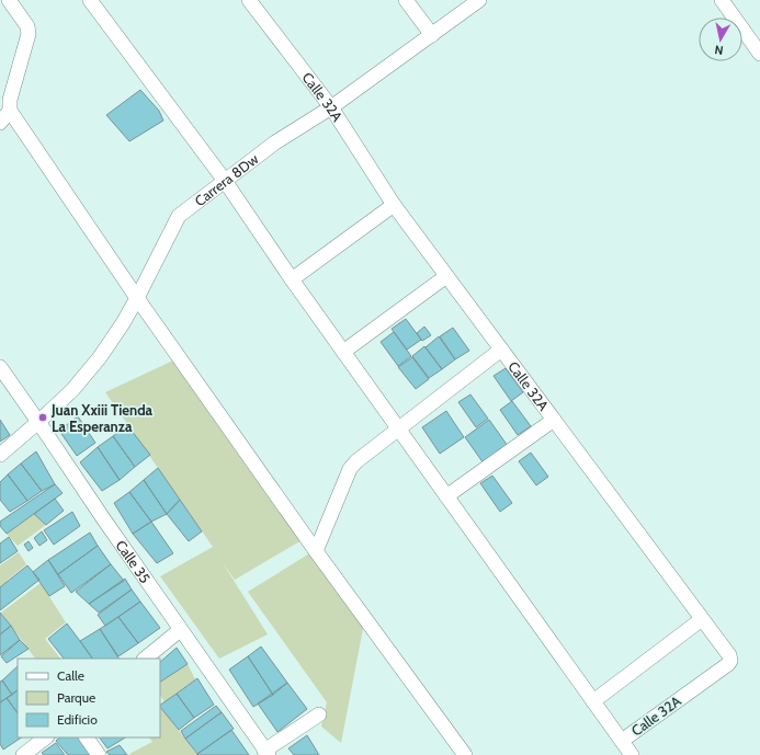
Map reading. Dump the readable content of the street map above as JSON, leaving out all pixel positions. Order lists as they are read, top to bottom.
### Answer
{
  "streets": {
    "street": ["Calle 32A", "Carrera 8Dw", "Calle 35"]
  },
  "crossings": [
    ["Calle 32A", "Carrera 8Dw"],
    ["Carrera 8Dw", "Calle 35"]
  ],
  "places": ["Juan Xxiii Tienda La Esperanza"],
  "legend": ["Calle", "Parque", "Edificio"],
  "north": "bottom"
}
